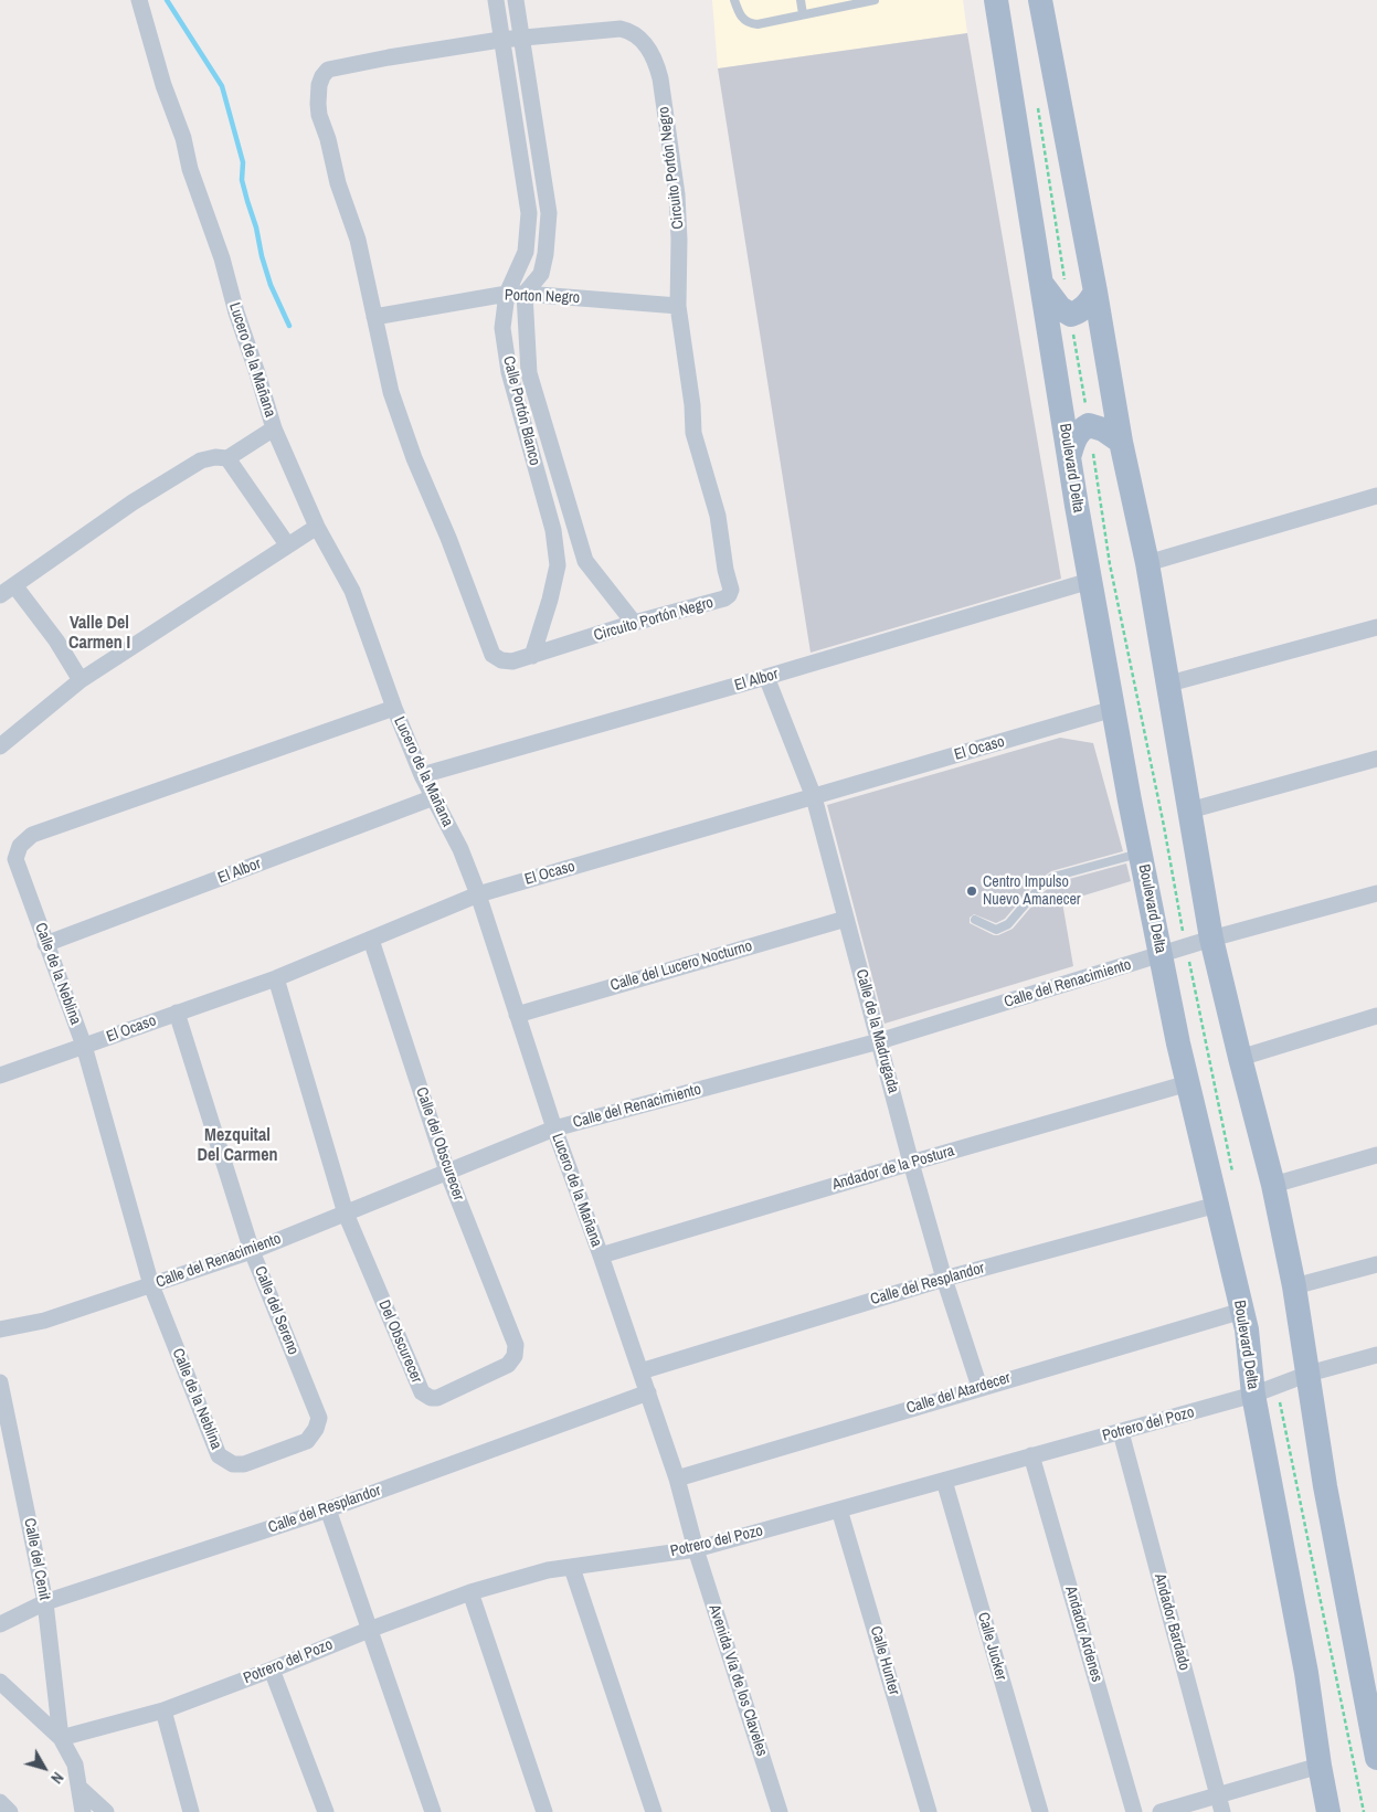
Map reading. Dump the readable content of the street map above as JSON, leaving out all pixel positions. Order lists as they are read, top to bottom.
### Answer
{
  "streets": {
    "main road": ["Boulevard Delta"],
    "street": [
      "Circuito Portón Negro",
      "Porton Negro",
      "Lucero de la Mañana",
      "Calle Portón Blanco",
      "El Albor",
      "El Ocaso",
      "Calle del Lucero Nocturno",
      "Calle de la Neblina",
      "Calle del Renacimiento",
      "Calle de la Madrugada",
      "Calle del Obscurecer",
      "Andador de la Postura",
      "Calle del Resplandor",
      "Calle del Sereno",
      "Del Obscurecer",
      "Calle del Atardecer",
      "Potrero del Pozo",
      "Calle del Cenit",
      "Andador Bardado",
      "Andador Ardenes",
      "Calle Jucker",
      "Calle Hunter",
      "Avenida Vía de los Claveles"
    ]
  },
  "crossings": [
    ["Circuito Portón Negro", "Porton Negro"],
    ["Circuito Portón Negro", "Calle Portón Blanco"],
    ["Porton Negro", "Calle Portón Blanco"],
    ["Lucero de la Mañana", "El Albor"],
    ["Lucero de la Mañana", "El Ocaso"],
    ["Lucero de la Mañana", "Calle del Lucero Nocturno"],
    ["Lucero de la Mañana", "Calle de la Neblina"],
    ["Lucero de la Mañana", "Calle del Renacimiento"],
    ["Lucero de la Mañana", "Andador de la Postura"],
    ["Lucero de la Mañana", "Calle del Resplandor"],
    ["Lucero de la Mañana", "Calle del Atardecer"],
    ["Lucero de la Mañana", "Potrero del Pozo"],
    ["Lucero de la Mañana", "Avenida Vía de los Claveles"],
    ["Boulevard Delta", "El Albor"],
    ["Boulevard Delta", "El Ocaso"],
    ["Boulevard Delta", "Calle del Renacimiento"],
    ["Boulevard Delta", "Andador de la Postura"],
    ["Boulevard Delta", "Calle del Resplandor"],
    ["Boulevard Delta", "Calle del Atardecer"],
    ["Boulevard Delta", "Potrero del Pozo"],
    ["El Albor", "Calle de la Neblina"],
    ["El Albor", "Calle de la Madrugada"],
    ["El Ocaso", "Calle de la Neblina"],
    ["El Ocaso", "Calle de la Madrugada"],
    ["El Ocaso", "Calle del Obscurecer"],
    ["El Ocaso", "Calle del Sereno"],
    ["El Ocaso", "Del Obscurecer"],
    ["Calle del Lucero Nocturno", "Calle de la Madrugada"],
    ["Calle de la Neblina", "Calle del Renacimiento"],
    ["Calle de la Neblina", "Calle del Sereno"],
    ["Calle del Renacimiento", "Calle de la Madrugada"],
    ["Calle del Renacimiento", "Calle del Obscurecer"],
    ["Calle del Renacimiento", "Calle del Sereno"],
    ["Calle del Renacimiento", "Del Obscurecer"],
    ["Calle de la Madrugada", "Andador de la Postura"],
    ["Calle de la Madrugada", "Calle del Resplandor"],
    ["Calle de la Madrugada", "Calle del Atardecer"],
    ["Calle del Obscurecer", "Del Obscurecer"],
    ["Calle del Resplandor", "Calle del Cenit"],
    ["Potrero del Pozo", "Calle del Cenit"],
    ["Potrero del Pozo", "Andador Bardado"],
    ["Potrero del Pozo", "Andador Ardenes"],
    ["Potrero del Pozo", "Calle Jucker"],
    ["Potrero del Pozo", "Calle Hunter"],
    ["Potrero del Pozo", "Avenida Vía de los Claveles"]
  ],
  "districts": ["Valle Del Carmen I", "Mezquital Del Carmen"],
  "places": ["Centro Impulso Nuevo Amanecer"],
  "north": "bottom right"
}
